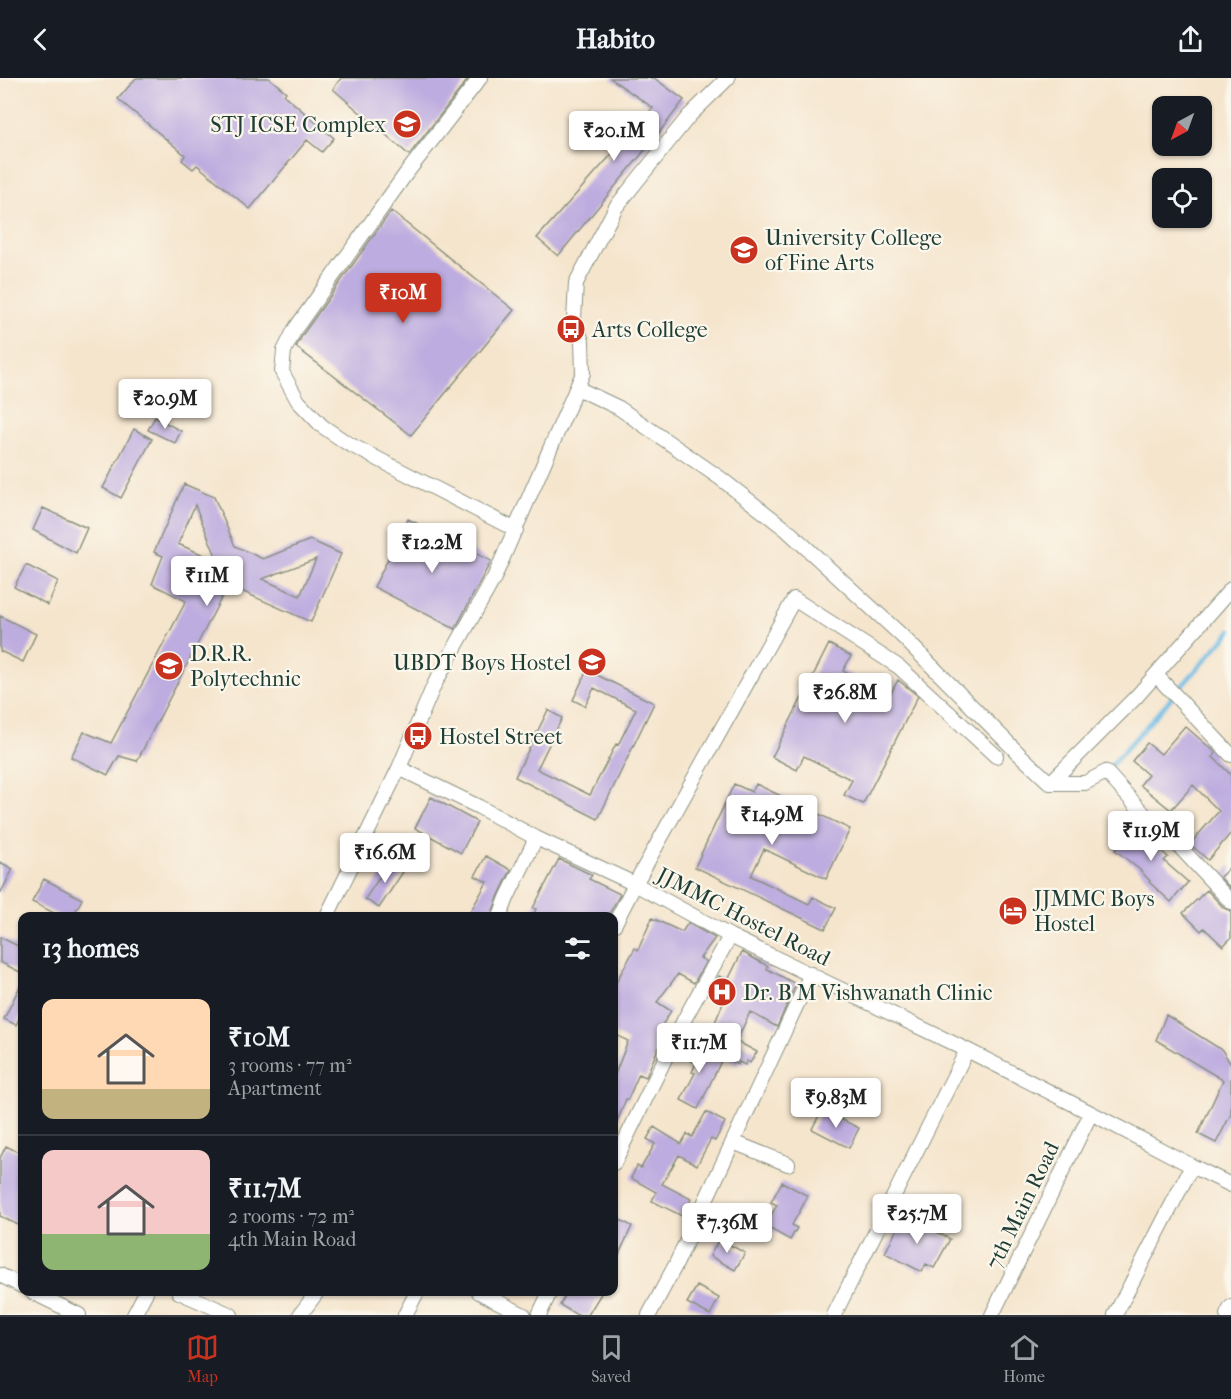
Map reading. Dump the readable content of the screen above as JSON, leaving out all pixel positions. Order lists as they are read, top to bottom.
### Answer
{
  "streets": {
    "street": ["JJMMC Hostel Road", "7th Main Road"]
  },
  "crossings": [
    ["JJMMC Hostel Road", "7th Main Road"]
  ],
  "places": {
    "school or university": [
      "STJ ICSE Complex",
      "University College of Fine Arts",
      "UBDT Boys Hostel",
      "D.R.R. Polytechnic"
    ],
    "bus stop": ["Arts College", "Hostel Street"],
    "hotel": ["JJMMC Boys Hostel"],
    "hospital": ["Dr. B M Vishwanath Clinic"]
  },
  "north": "bottom left",
  "page": {
    "header": "Habito",
    "price": [
      "₹20.1M",
      "₹10M",
      "₹20.9M",
      "₹12.2M",
      "₹11M",
      "₹26.8M",
      "₹14.9M",
      "₹11.9M",
      "₹16.6M",
      "₹11.7M",
      "₹9.83M",
      "₹25.7M",
      "₹7.36M"
    ],
    "heading": "13 homes",
    "list": [
      {
        "name": "₹10M",
        "note": "3 rooms · 77 m² · Apartment"
      },
      {
        "name": "₹11.7M",
        "note": "2 rooms · 72 m² · 4th Main Road"
      }
    ],
    "tabs": ["Map", "Saved", "Home"]
  }
}
